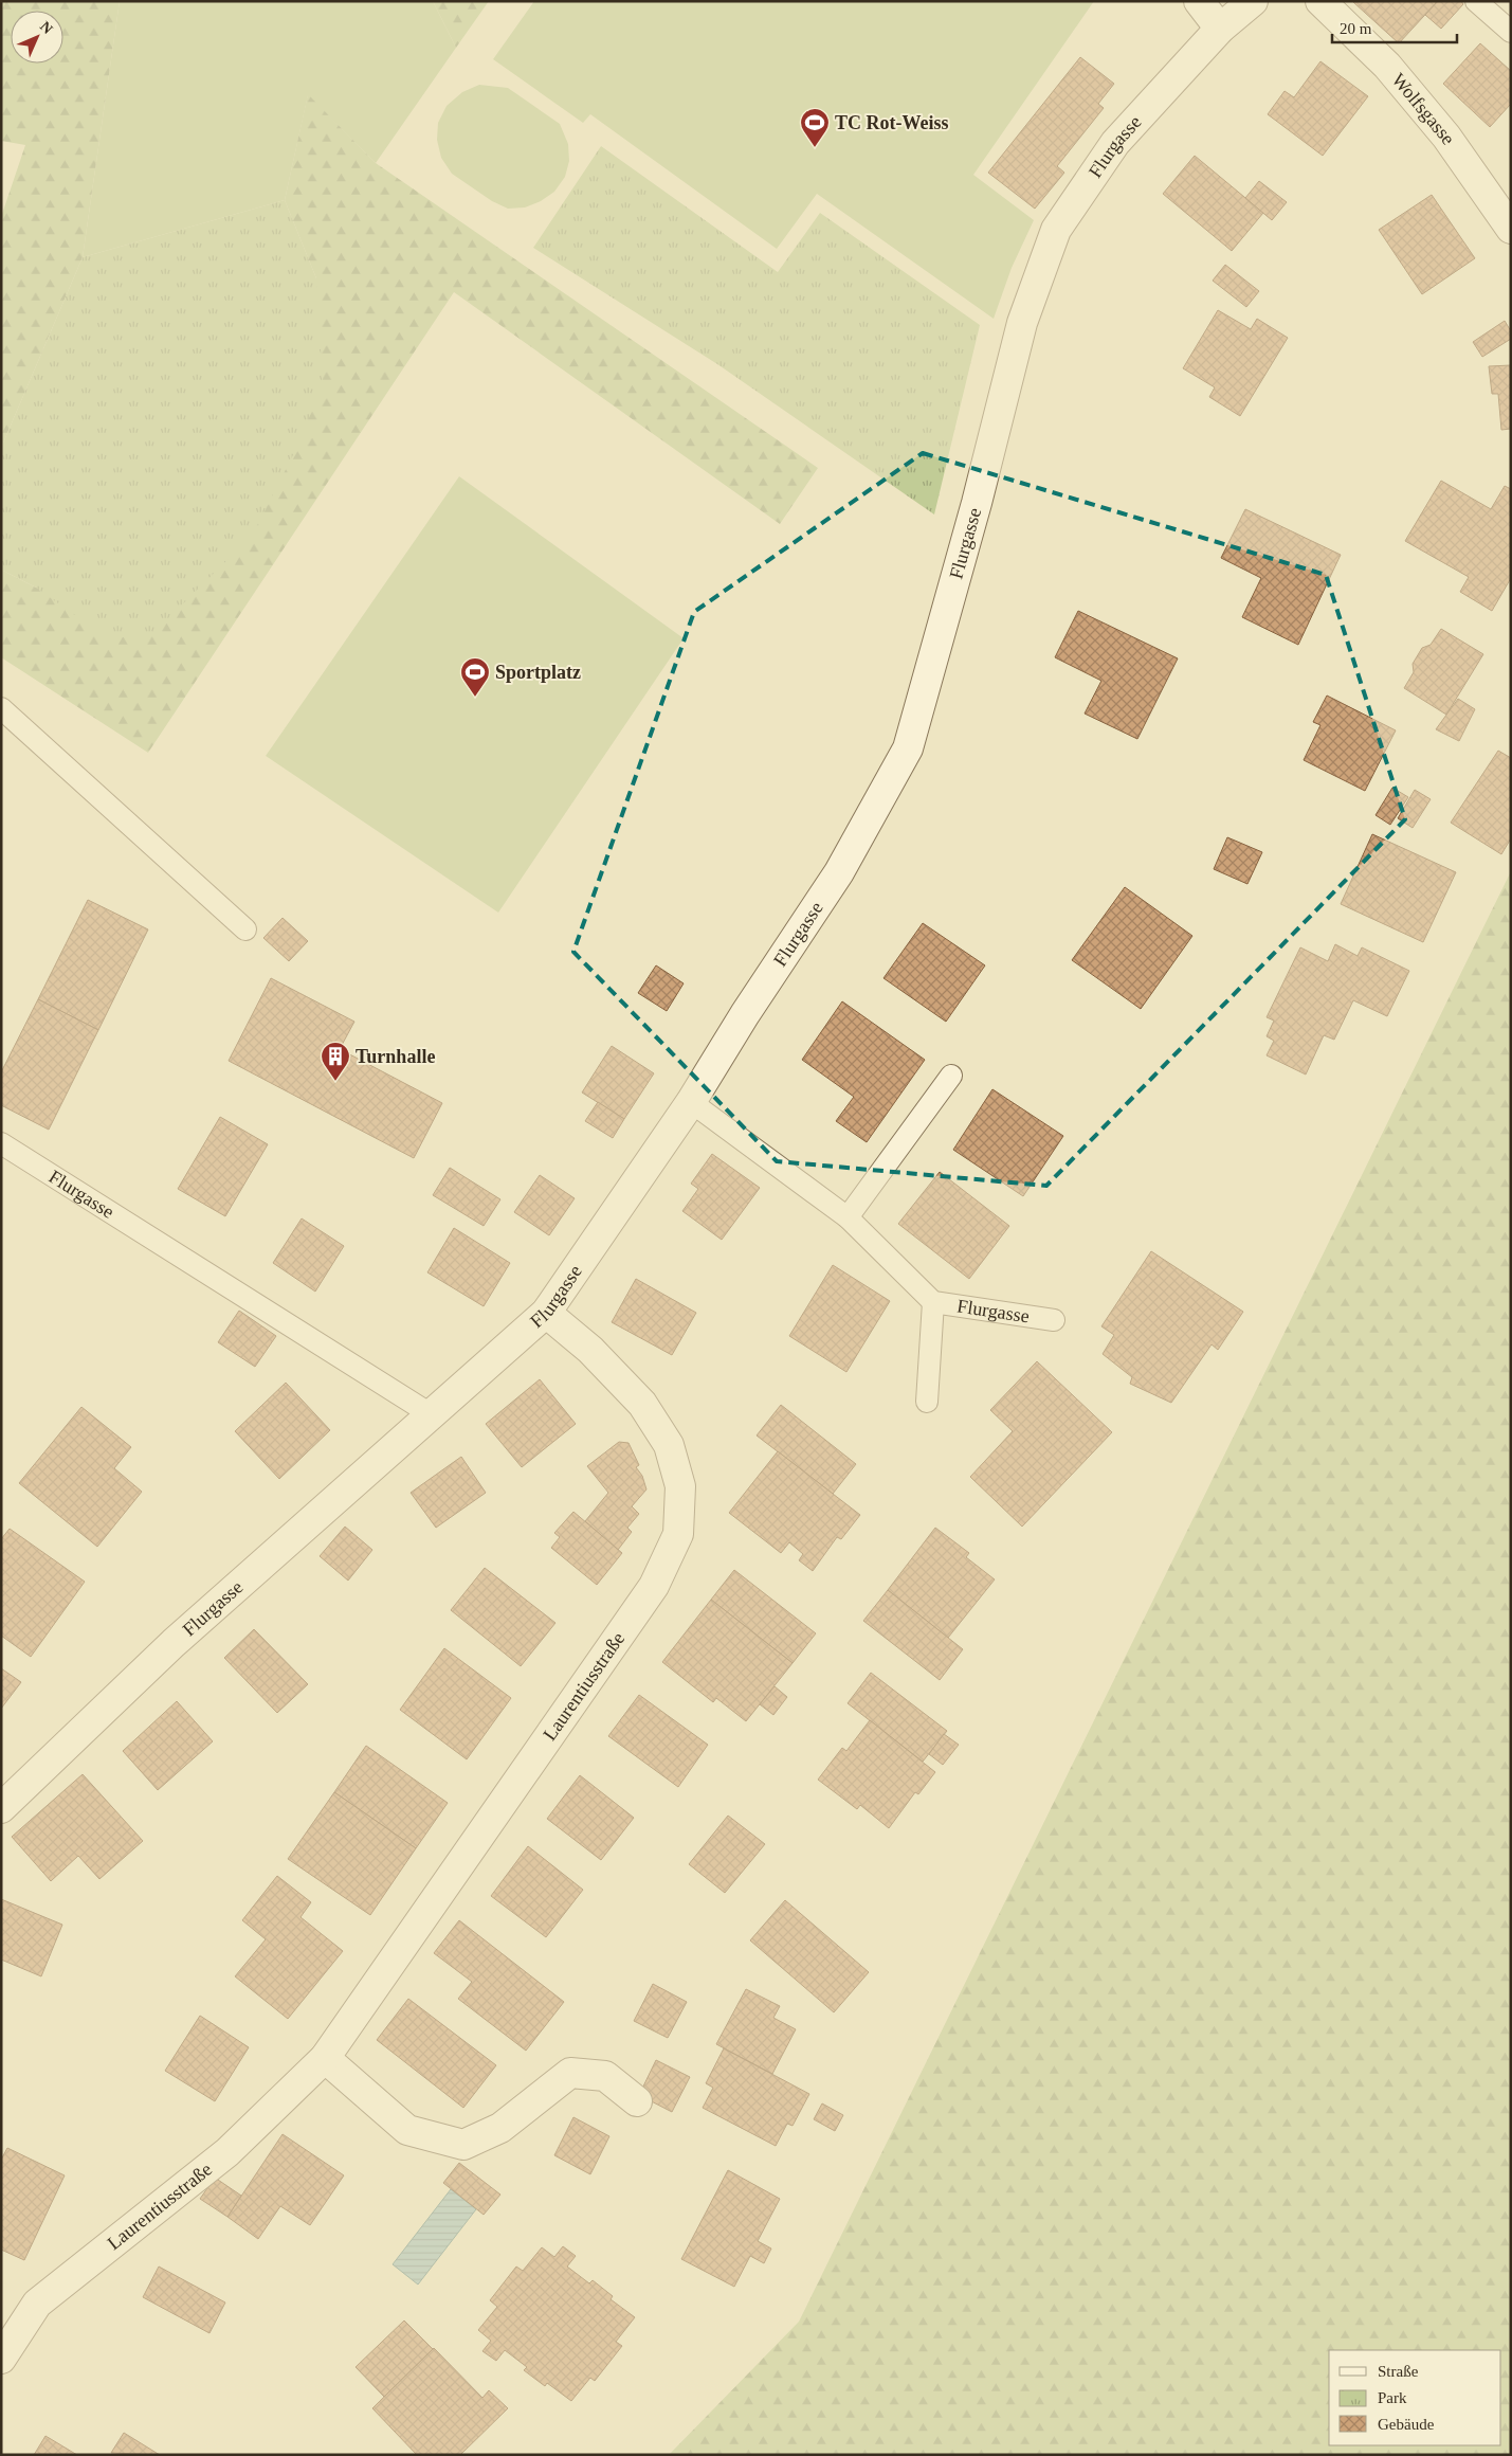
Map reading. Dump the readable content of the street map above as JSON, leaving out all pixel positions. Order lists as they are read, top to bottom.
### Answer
{
  "streets": {
    "street": ["Wolfsgasse", "Flurgasse", "Laurentiusstraße"]
  },
  "crossings": [
    ["Flurgasse", "Laurentiusstraße"]
  ],
  "places": {
    "sports": ["TC Rot-Weiss", "Sportplatz"],
    "building": ["Turnhalle"]
  },
  "legend": ["Straße", "Park", "Gebäude"],
  "scale_bar": "20 m",
  "north": "top right"
}
